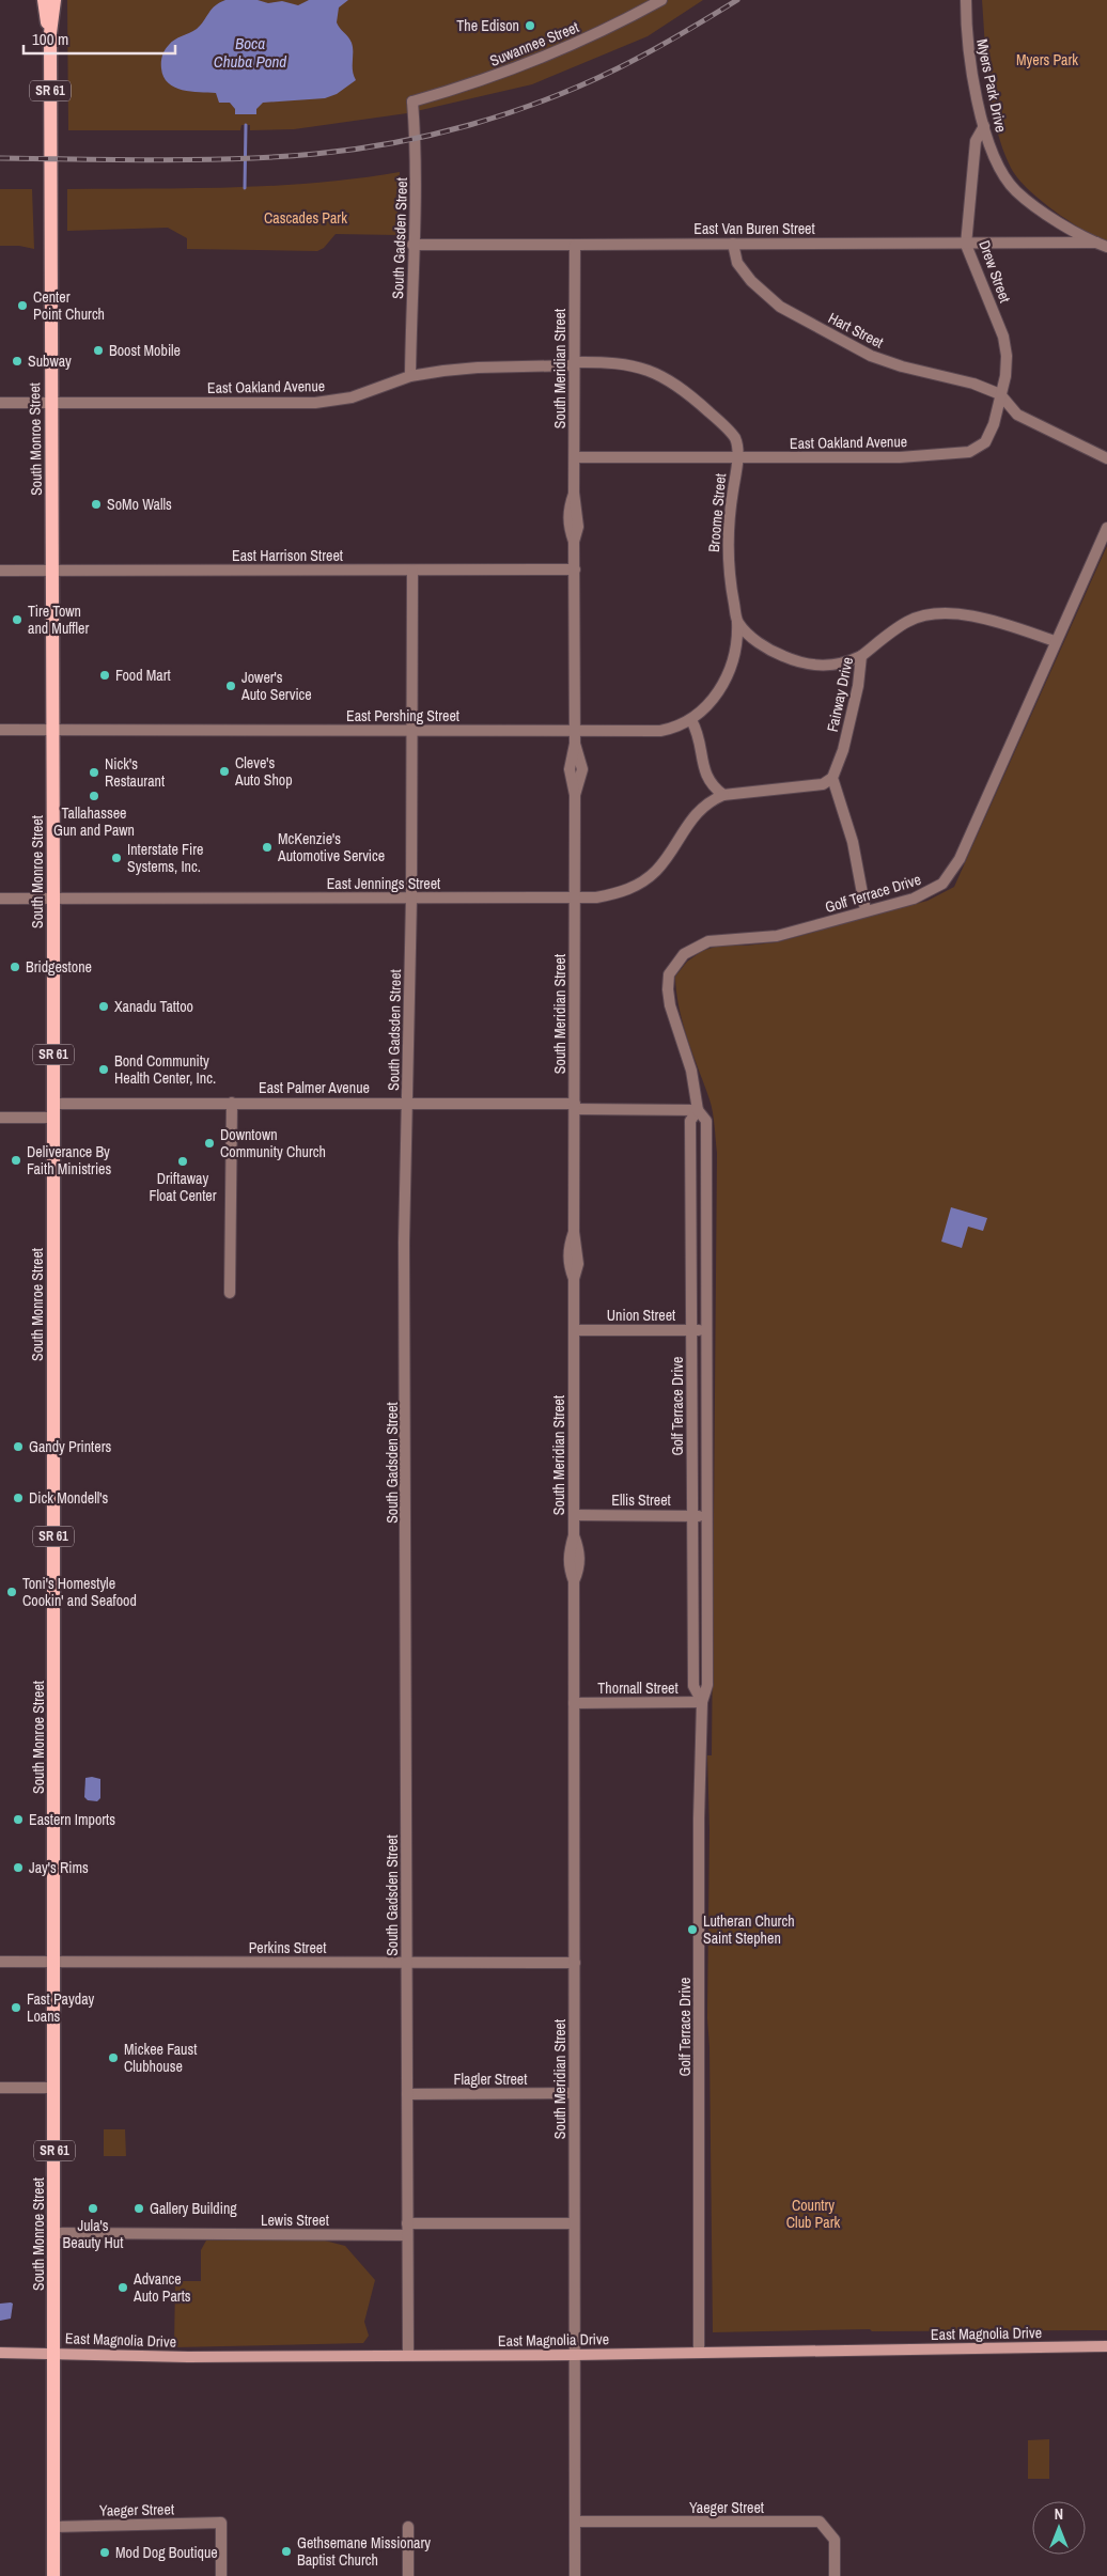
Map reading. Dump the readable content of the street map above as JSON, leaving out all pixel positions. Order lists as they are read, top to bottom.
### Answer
{
  "streets": {
    "main road": ["SR 61", "South Monroe Street", "East Magnolia Drive"],
    "street": [
      "Suwannee Street",
      "Myers Park Drive",
      "East Van Buren Street",
      "South Gadsden Street",
      "Drew Street",
      "Hart Street",
      "South Meridian Street",
      "East Oakland Avenue",
      "Broome Street",
      "East Harrison Street",
      "Fairway Drive",
      "East Pershing Street",
      "East Jennings Street",
      "Golf Terrace Drive",
      "East Palmer Avenue",
      "Union Street",
      "Ellis Street",
      "Thornall Street",
      "Perkins Street",
      "Flagler Street",
      "Lewis Street",
      "Yaeger Street"
    ]
  },
  "crossings": [
    ["Suwannee Street", "South Gadsden Street"],
    ["Myers Park Drive", "East Van Buren Street"],
    ["Myers Park Drive", "Drew Street"],
    ["East Van Buren Street", "South Gadsden Street"],
    ["East Van Buren Street", "Drew Street"],
    ["East Van Buren Street", "Hart Street"],
    ["East Van Buren Street", "South Meridian Street"],
    ["South Gadsden Street", "East Oakland Avenue"],
    ["South Gadsden Street", "East Harrison Street"],
    ["South Gadsden Street", "East Pershing Street"],
    ["South Gadsden Street", "East Jennings Street"],
    ["South Gadsden Street", "East Palmer Avenue"],
    ["South Gadsden Street", "Perkins Street"],
    ["South Gadsden Street", "Flagler Street"],
    ["South Gadsden Street", "Lewis Street"],
    ["South Gadsden Street", "East Magnolia Drive"],
    ["Drew Street", "Hart Street"],
    ["Drew Street", "East Oakland Avenue"],
    ["Hart Street", "East Oakland Avenue"],
    ["South Meridian Street", "East Oakland Avenue"],
    ["South Meridian Street", "East Harrison Street"],
    ["South Meridian Street", "East Pershing Street"],
    ["South Meridian Street", "East Jennings Street"],
    ["South Meridian Street", "East Palmer Avenue"],
    ["South Meridian Street", "Union Street"],
    ["South Meridian Street", "Ellis Street"],
    ["South Meridian Street", "Thornall Street"],
    ["South Meridian Street", "Perkins Street"],
    ["South Meridian Street", "Flagler Street"],
    ["South Meridian Street", "East Magnolia Drive"],
    ["South Meridian Street", "Yaeger Street"],
    ["East Oakland Avenue", "South Monroe Street"],
    ["East Oakland Avenue", "Broome Street"],
    ["South Monroe Street", "East Harrison Street"],
    ["South Monroe Street", "East Pershing Street"],
    ["South Monroe Street", "East Jennings Street"],
    ["South Monroe Street", "East Palmer Avenue"],
    ["South Monroe Street", "Perkins Street"],
    ["South Monroe Street", "Lewis Street"],
    ["South Monroe Street", "East Magnolia Drive"],
    ["South Monroe Street", "Yaeger Street"],
    ["Broome Street", "East Pershing Street"],
    ["Fairway Drive", "East Jennings Street"],
    ["Fairway Drive", "Golf Terrace Drive"],
    ["Golf Terrace Drive", "East Palmer Avenue"],
    ["Golf Terrace Drive", "Union Street"],
    ["Golf Terrace Drive", "Ellis Street"],
    ["Golf Terrace Drive", "Thornall Street"],
    ["Golf Terrace Drive", "East Magnolia Drive"]
  ],
  "water": ["Boca Chuba Pond"],
  "parks": ["Myers Park", "Cascades Park", "Country Club Park"],
  "places": [
    "The Edison",
    "Center Point Church",
    "Boost Mobile",
    "Subway",
    "SoMo Walls",
    "Tire Town and Muffler",
    "Food Mart",
    "Jower's Auto Service",
    "Cleve's Auto Shop",
    "Nick's Restaurant",
    "Tallahassee Gun and Pawn",
    "McKenzie's Automotive Service",
    "Interstate Fire Systems, Inc.",
    "Bridgestone",
    "Xanadu Tattoo",
    "Bond Community Health Center, Inc.",
    "Downtown Community Church",
    "Deliverance By Faith Ministries",
    "Driftaway Float Center",
    "Gandy Printers",
    "Dick Mondell's",
    "Toni's Homestyle Cookin' and Seafood",
    "Eastern Imports",
    "Jay's Rims",
    "Lutheran Church Saint Stephen",
    "Fast Payday Loans",
    "Mickee Faust Clubhouse",
    "Jula's Beauty Hut",
    "Gallery Building",
    "Advance Auto Parts",
    "Gethsemane Missionary Baptist Church",
    "Mod Dog Boutique"
  ],
  "scale_bar": "100 m",
  "north": "top"
}
